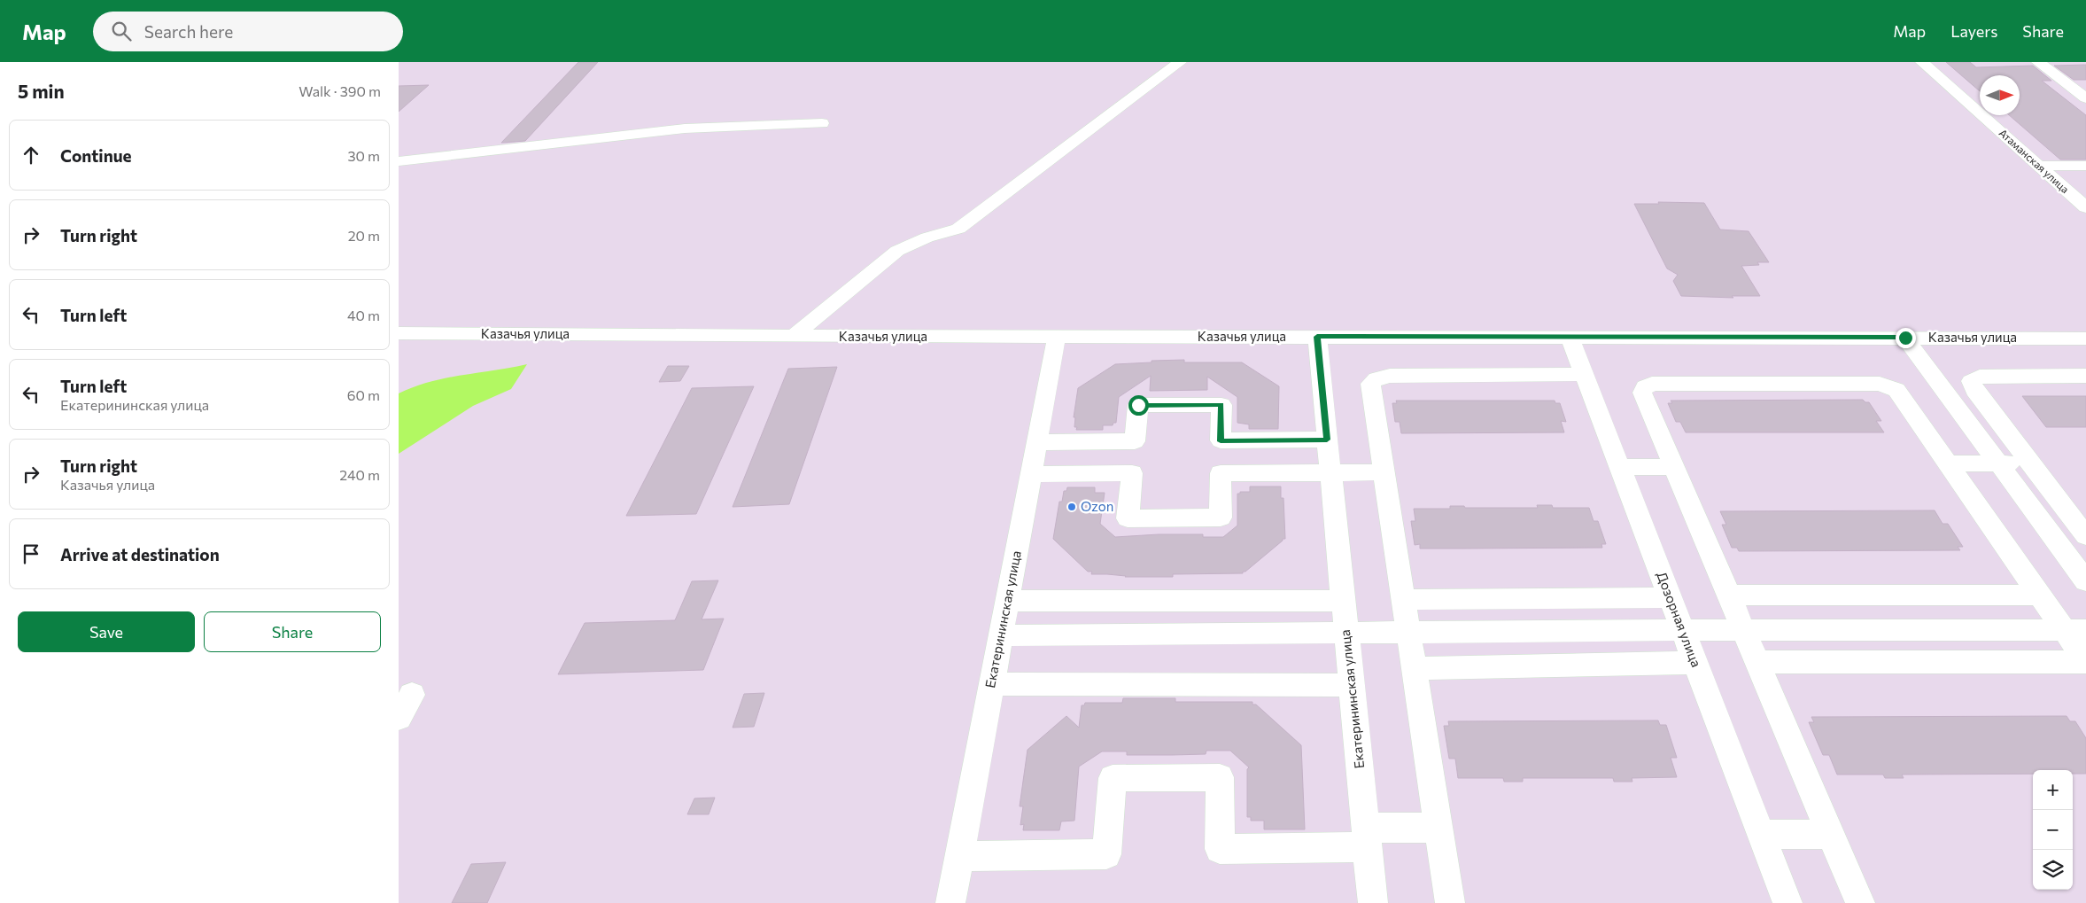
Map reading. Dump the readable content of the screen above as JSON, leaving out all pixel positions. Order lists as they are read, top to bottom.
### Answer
{
  "streets": {
    "street": [
      "Атаманская улица",
      "Казачья улица",
      "Екатерининская улица",
      "Дозорная улица"
    ]
  },
  "crossings": [
    ["Казачья улица", "Екатерининская улица"],
    ["Казачья улица", "Дозорная улица"]
  ],
  "places": ["Ozon"],
  "north": "right",
  "page": {
    "header": "Map",
    "search": "Search here",
    "nav": ["Map", "Layers", "Share"],
    "heading": ["5 min", "Walk · 390 m"],
    "list": [
      ["Continue", "30 m"],
      ["Turn right", "20 m"],
      ["Turn left", "40 m"],
      ["Turn left", "Екатерининская улица", "60 m"],
      ["Turn right", "Казачья улица", "240 m"],
      "Arrive at destination"
    ],
    "buttons": ["Save", "Share"],
    "map_buttons": ["+", "−"]
  }
}
